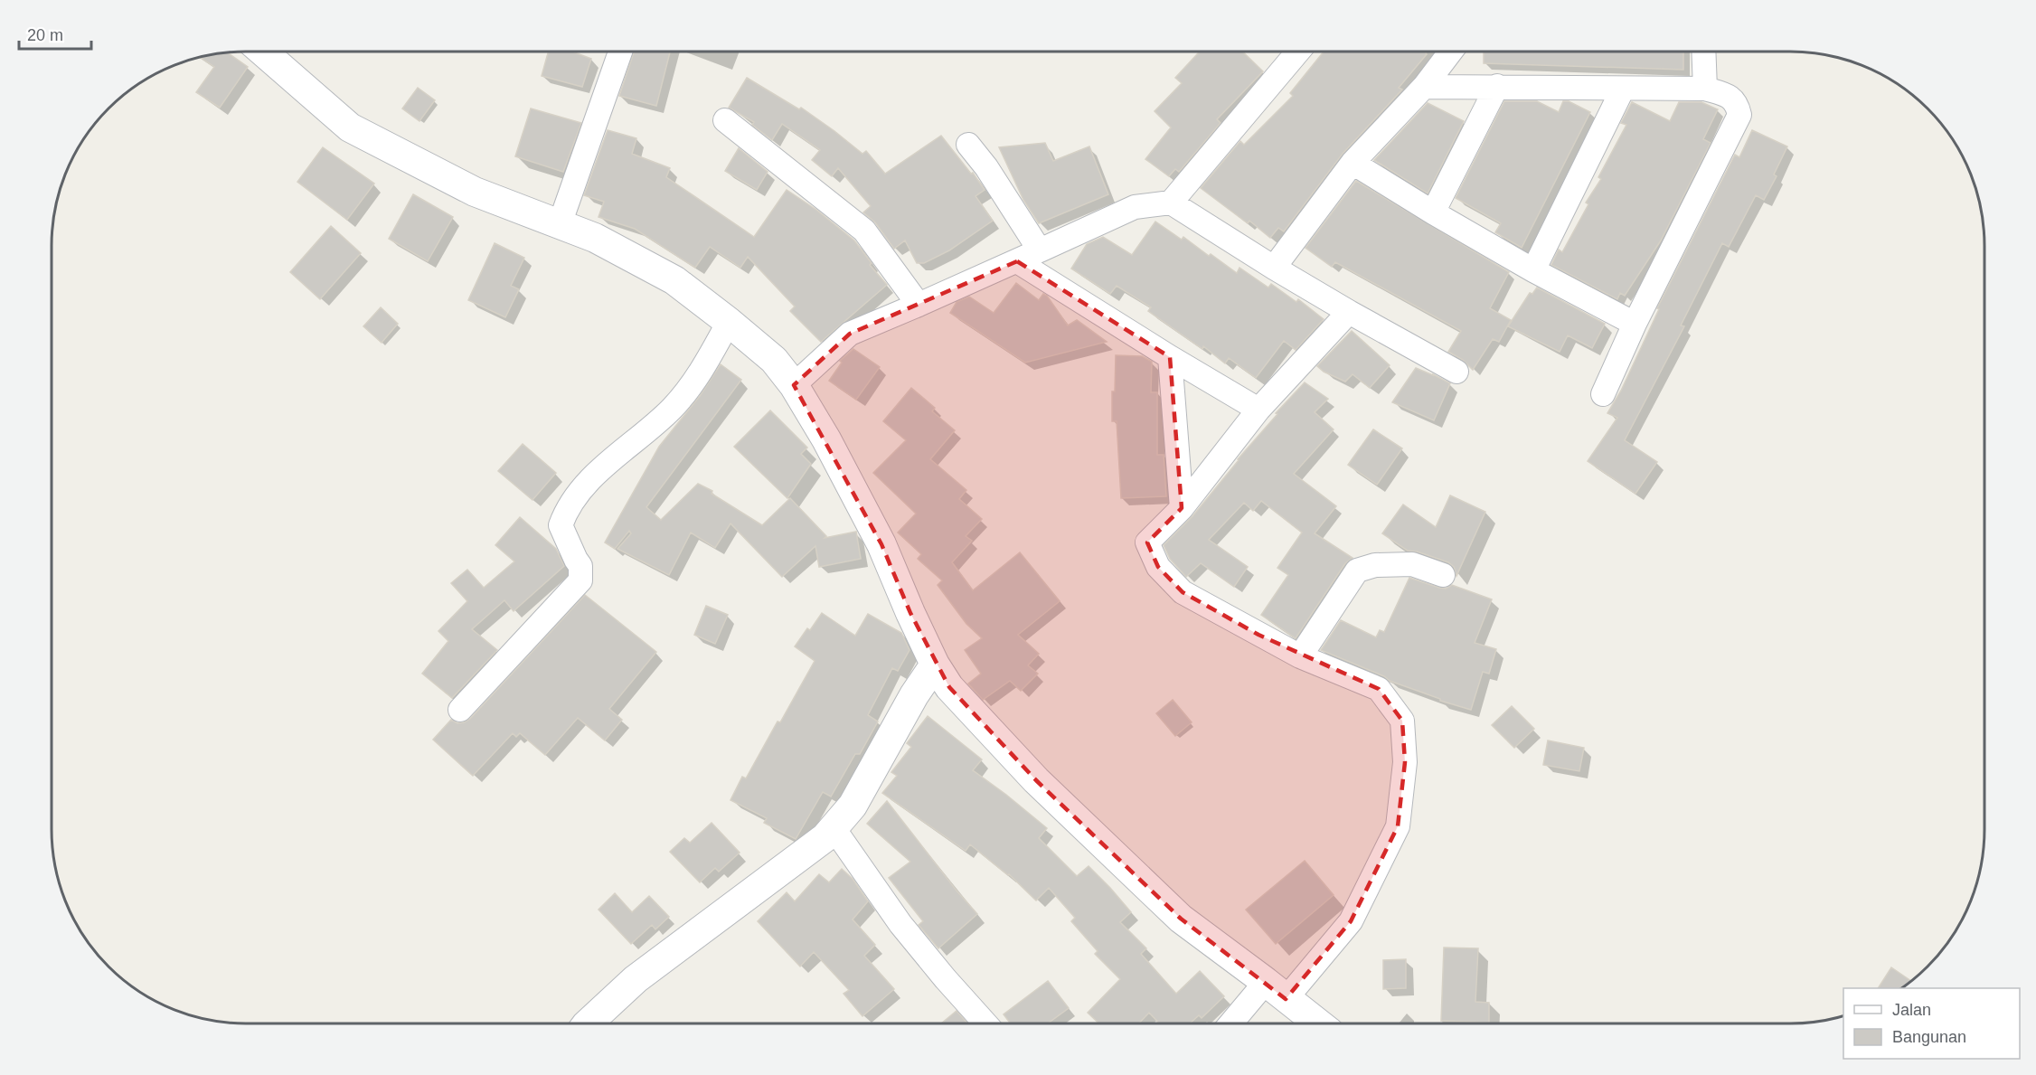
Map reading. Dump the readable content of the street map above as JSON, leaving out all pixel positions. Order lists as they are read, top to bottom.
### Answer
{
  "legend": ["Jalan", "Bangunan"],
  "scale_bar": "20 m"
}
